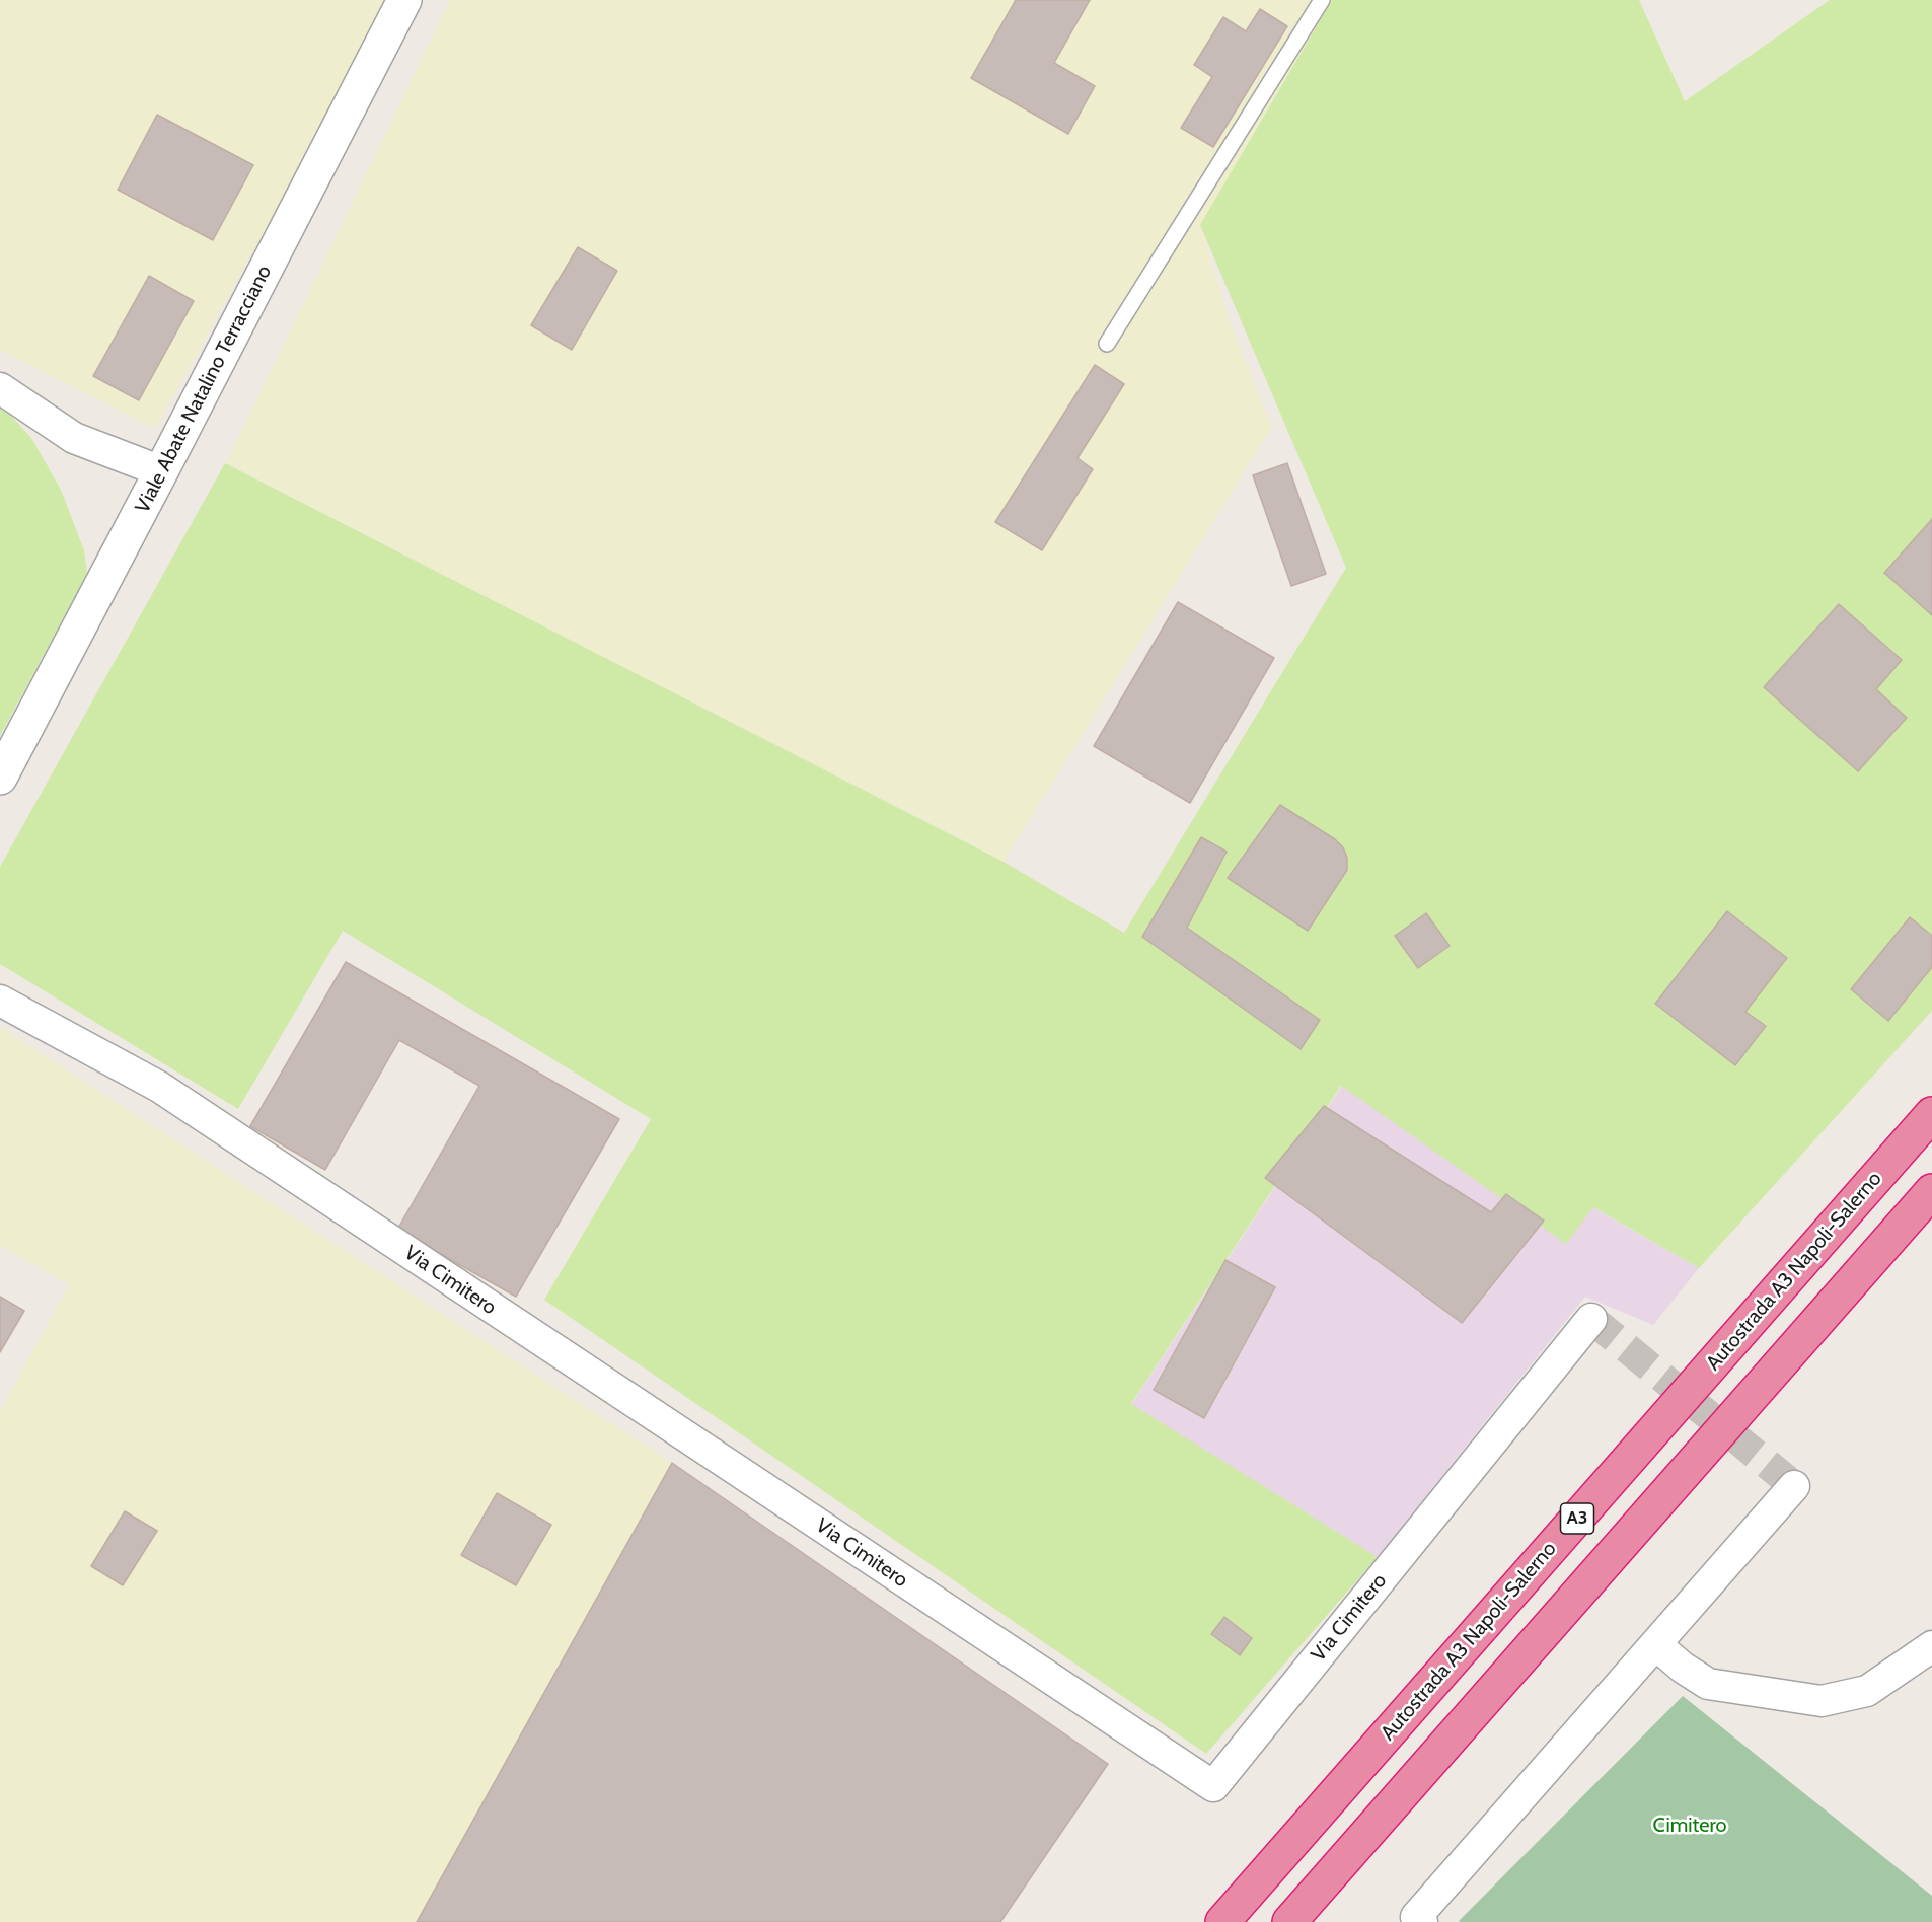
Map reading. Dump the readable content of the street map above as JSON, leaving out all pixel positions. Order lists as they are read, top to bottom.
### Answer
{
  "streets": {
    "highway": ["Autostrada A3 Napoli-Salerno", "A3"],
    "street": ["Viale Abate Natalino Terracciano", "Via Cimitero"]
  },
  "parks": ["Cimitero"]
}
